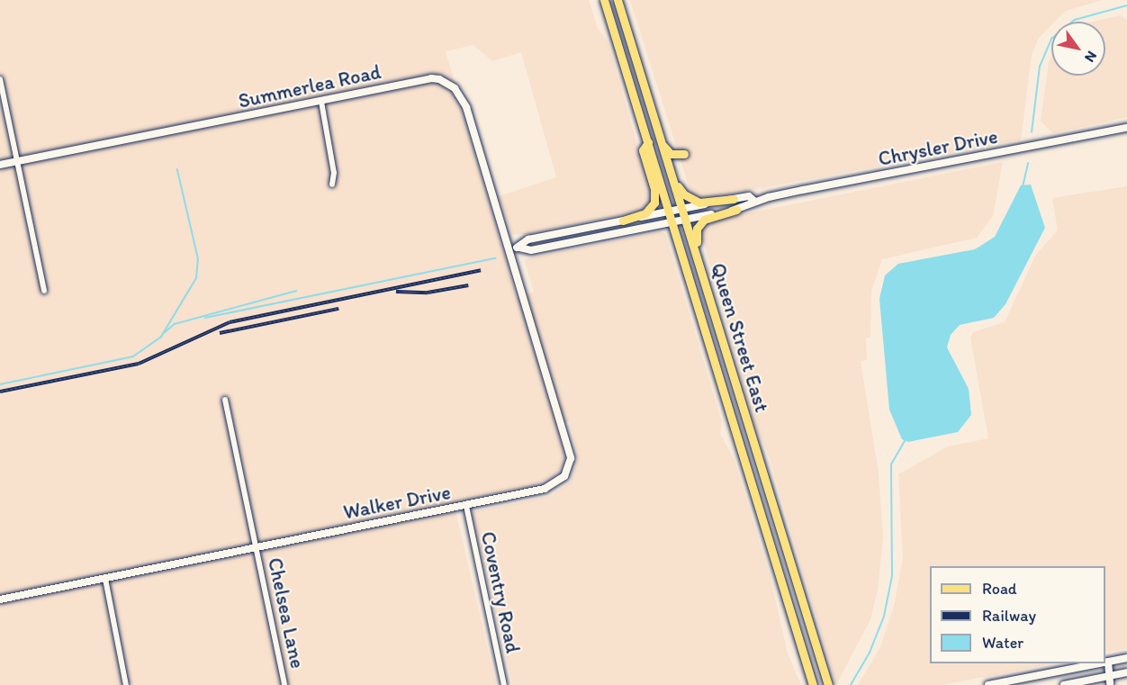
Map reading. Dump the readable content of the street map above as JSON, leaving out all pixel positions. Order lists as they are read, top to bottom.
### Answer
{
  "streets": {
    "main road": ["Queen Street East"],
    "street": [
      "Summerlea Road",
      "Chrysler Drive",
      "Walker Drive",
      "Coventry Road",
      "Chelsea Lane"
    ]
  },
  "crossings": [
    ["Summerlea Road", "Walker Drive"],
    ["Chrysler Drive", "Queen Street East"],
    ["Walker Drive", "Coventry Road"],
    ["Walker Drive", "Chelsea Lane"]
  ],
  "legend": ["Road", "Railway", "Water"],
  "north": "bottom right"
}
